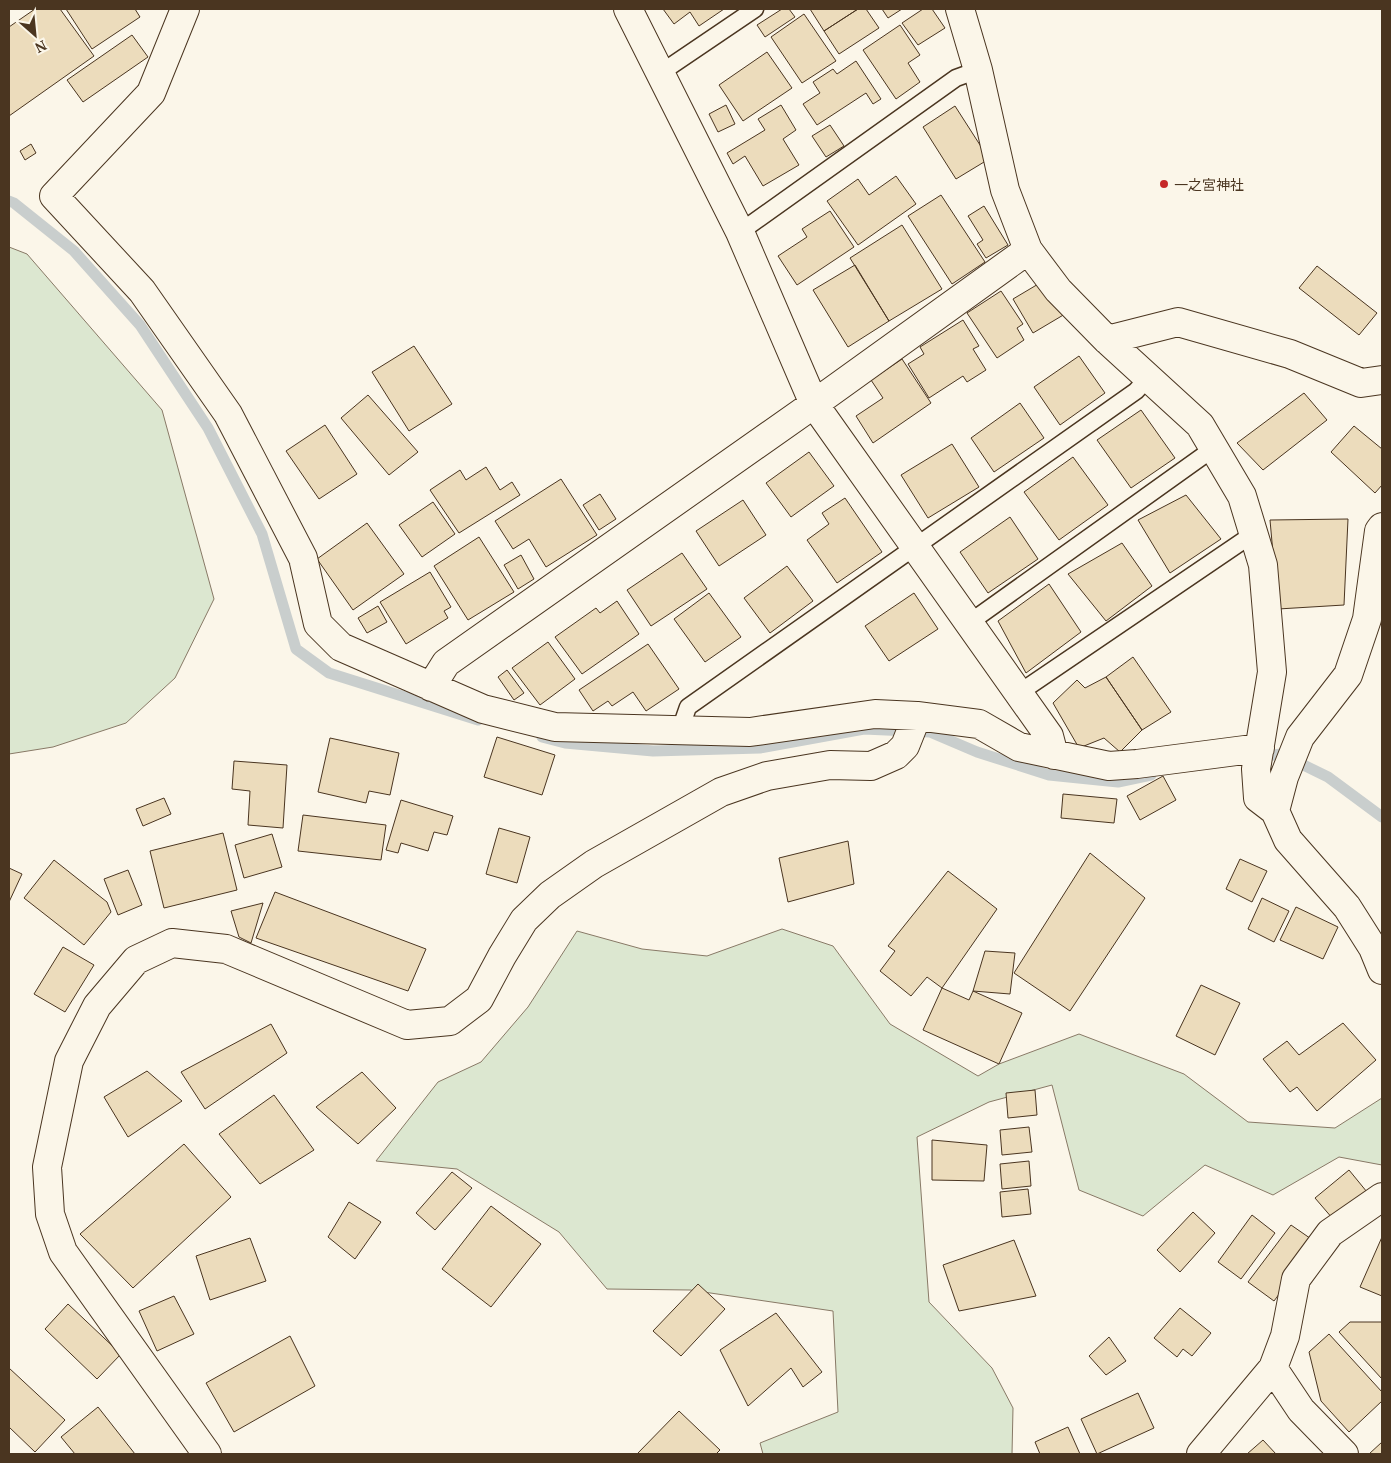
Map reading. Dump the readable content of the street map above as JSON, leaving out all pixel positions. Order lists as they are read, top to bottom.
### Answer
{
  "places": ["一之宮神社"],
  "north": "bottom right"
}
